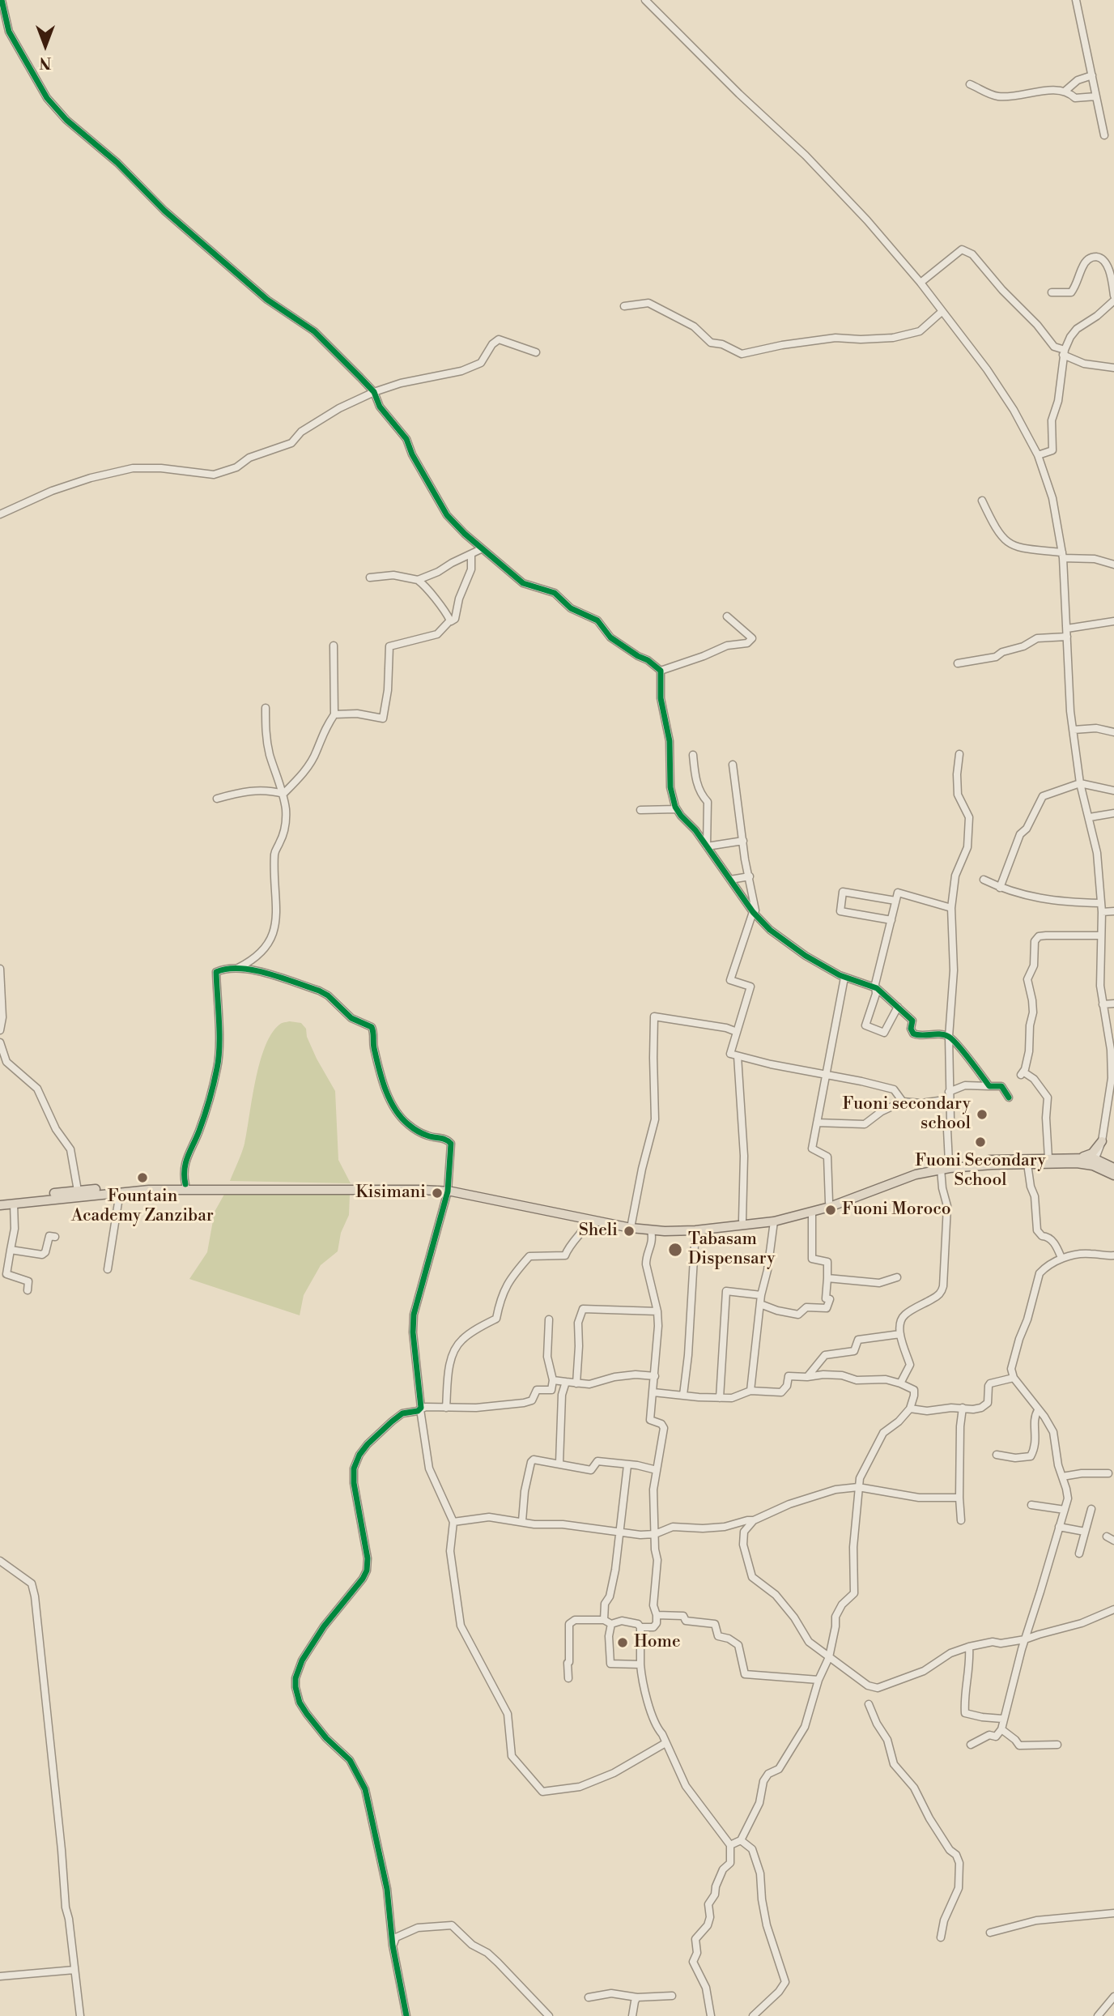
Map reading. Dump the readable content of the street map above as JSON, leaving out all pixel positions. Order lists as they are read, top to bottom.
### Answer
{
  "places": [
    "Fuoni secondary school",
    "Fuoni Secondary School",
    "Fountain Academy Zanzibar",
    "Kisimani",
    "Fuoni Moroco",
    "Sheli",
    "Tabasam Dispensary",
    "Home"
  ],
  "north": "bottom"
}
